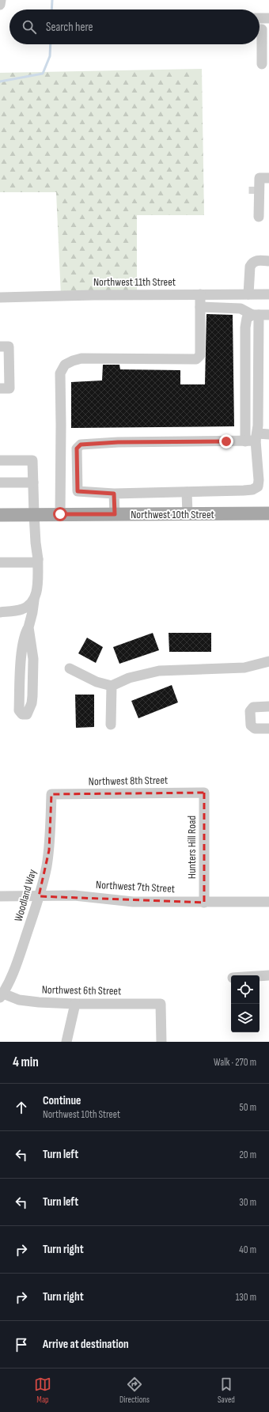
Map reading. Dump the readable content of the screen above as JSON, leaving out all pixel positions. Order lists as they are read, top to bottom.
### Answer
{
  "streets": {
    "main road": ["Northwest 10th Street"],
    "street": [
      "Northwest 11th Street",
      "Northwest 8th Street",
      "Hunters Hill Road",
      "Northwest 7th Street",
      "Woodland Way",
      "Northwest 6th Street"
    ]
  },
  "crossings": [
    ["Northwest 8th Street", "Hunters Hill Road"],
    ["Northwest 8th Street", "Woodland Way"],
    ["Hunters Hill Road", "Northwest 7th Street"],
    ["Northwest 7th Street", "Woodland Way"],
    ["Woodland Way", "Northwest 6th Street"]
  ],
  "page": {
    "search": "Search here",
    "heading": ["4 min", "Walk · 270 m"],
    "list": [
      ["Continue", "Northwest 10th Street", "50 m"],
      ["Turn left", "20 m"],
      ["Turn left", "30 m"],
      ["Turn right", "40 m"],
      ["Turn right", "130 m"],
      "Arrive at destination"
    ],
    "nav": ["Map", "Directions", "Saved"]
  }
}
